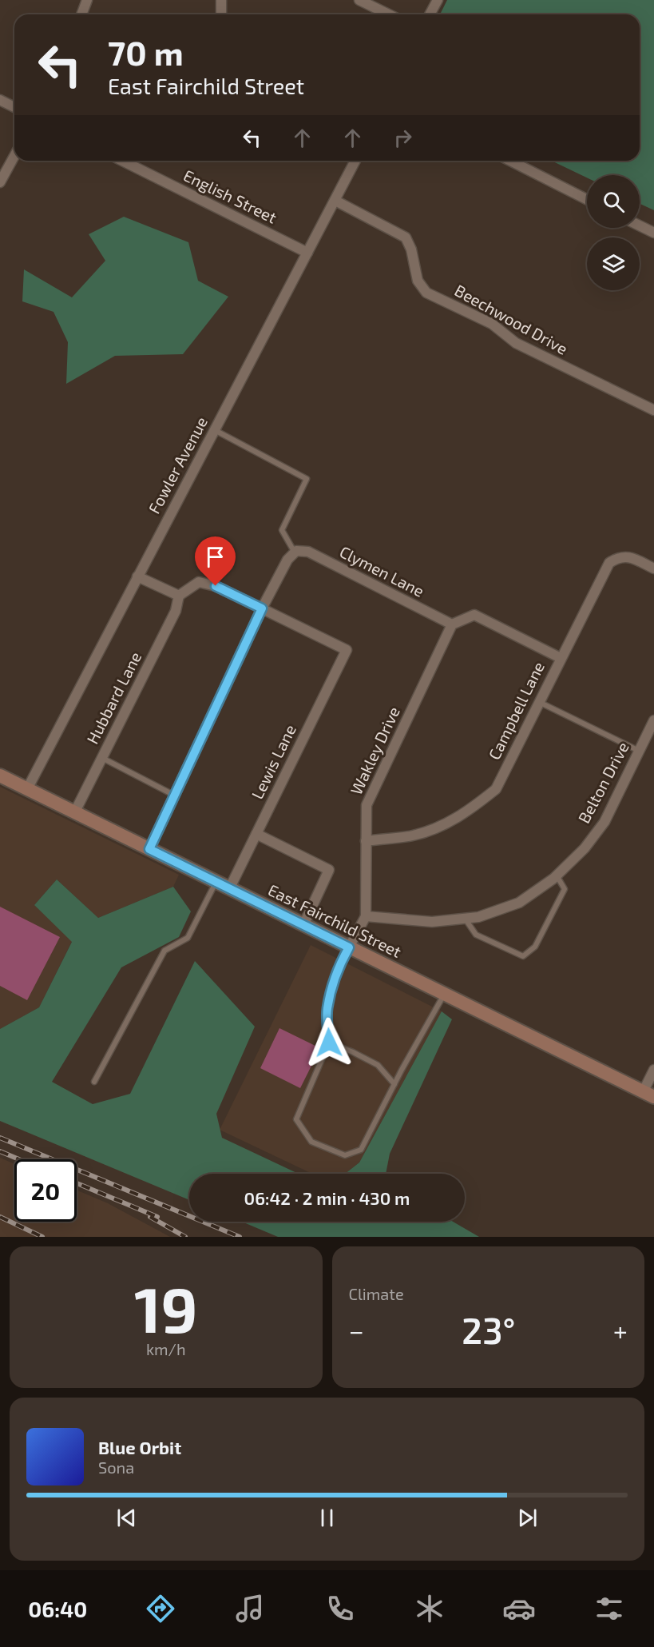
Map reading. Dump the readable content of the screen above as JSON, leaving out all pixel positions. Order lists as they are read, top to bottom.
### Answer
{
  "streets": {
    "street": [
      "English Street",
      "Beechwood Drive",
      "Fowler Avenue",
      "Clymen Lane",
      "Hubbard Lane",
      "Campbell Lane",
      "Wakley Drive",
      "Lewis Lane",
      "Belton Drive",
      "East Fairchild Street"
    ]
  },
  "crossings": [
    ["English Street", "Fowler Avenue"],
    ["Beechwood Drive", "Fowler Avenue"],
    ["Fowler Avenue", "East Fairchild Street"],
    ["Clymen Lane", "Wakley Drive"],
    ["Hubbard Lane", "East Fairchild Street"],
    ["Campbell Lane", "Wakley Drive"],
    ["Wakley Drive", "Belton Drive"],
    ["Wakley Drive", "East Fairchild Street"],
    ["Lewis Lane", "East Fairchild Street"]
  ],
  "page": {
    "turn": ["70 m", "East Fairchild Street"],
    "limit": "20",
    "trip": "06:42 · 2 min · 430 m",
    "tile": [
      ["19", "km/h"],
      "Climate"
    ],
    "heat": ["−", "23°", "+"],
    "song": ["Blue Orbit", "Sona"],
    "tabs": "06:40"
  }
}
